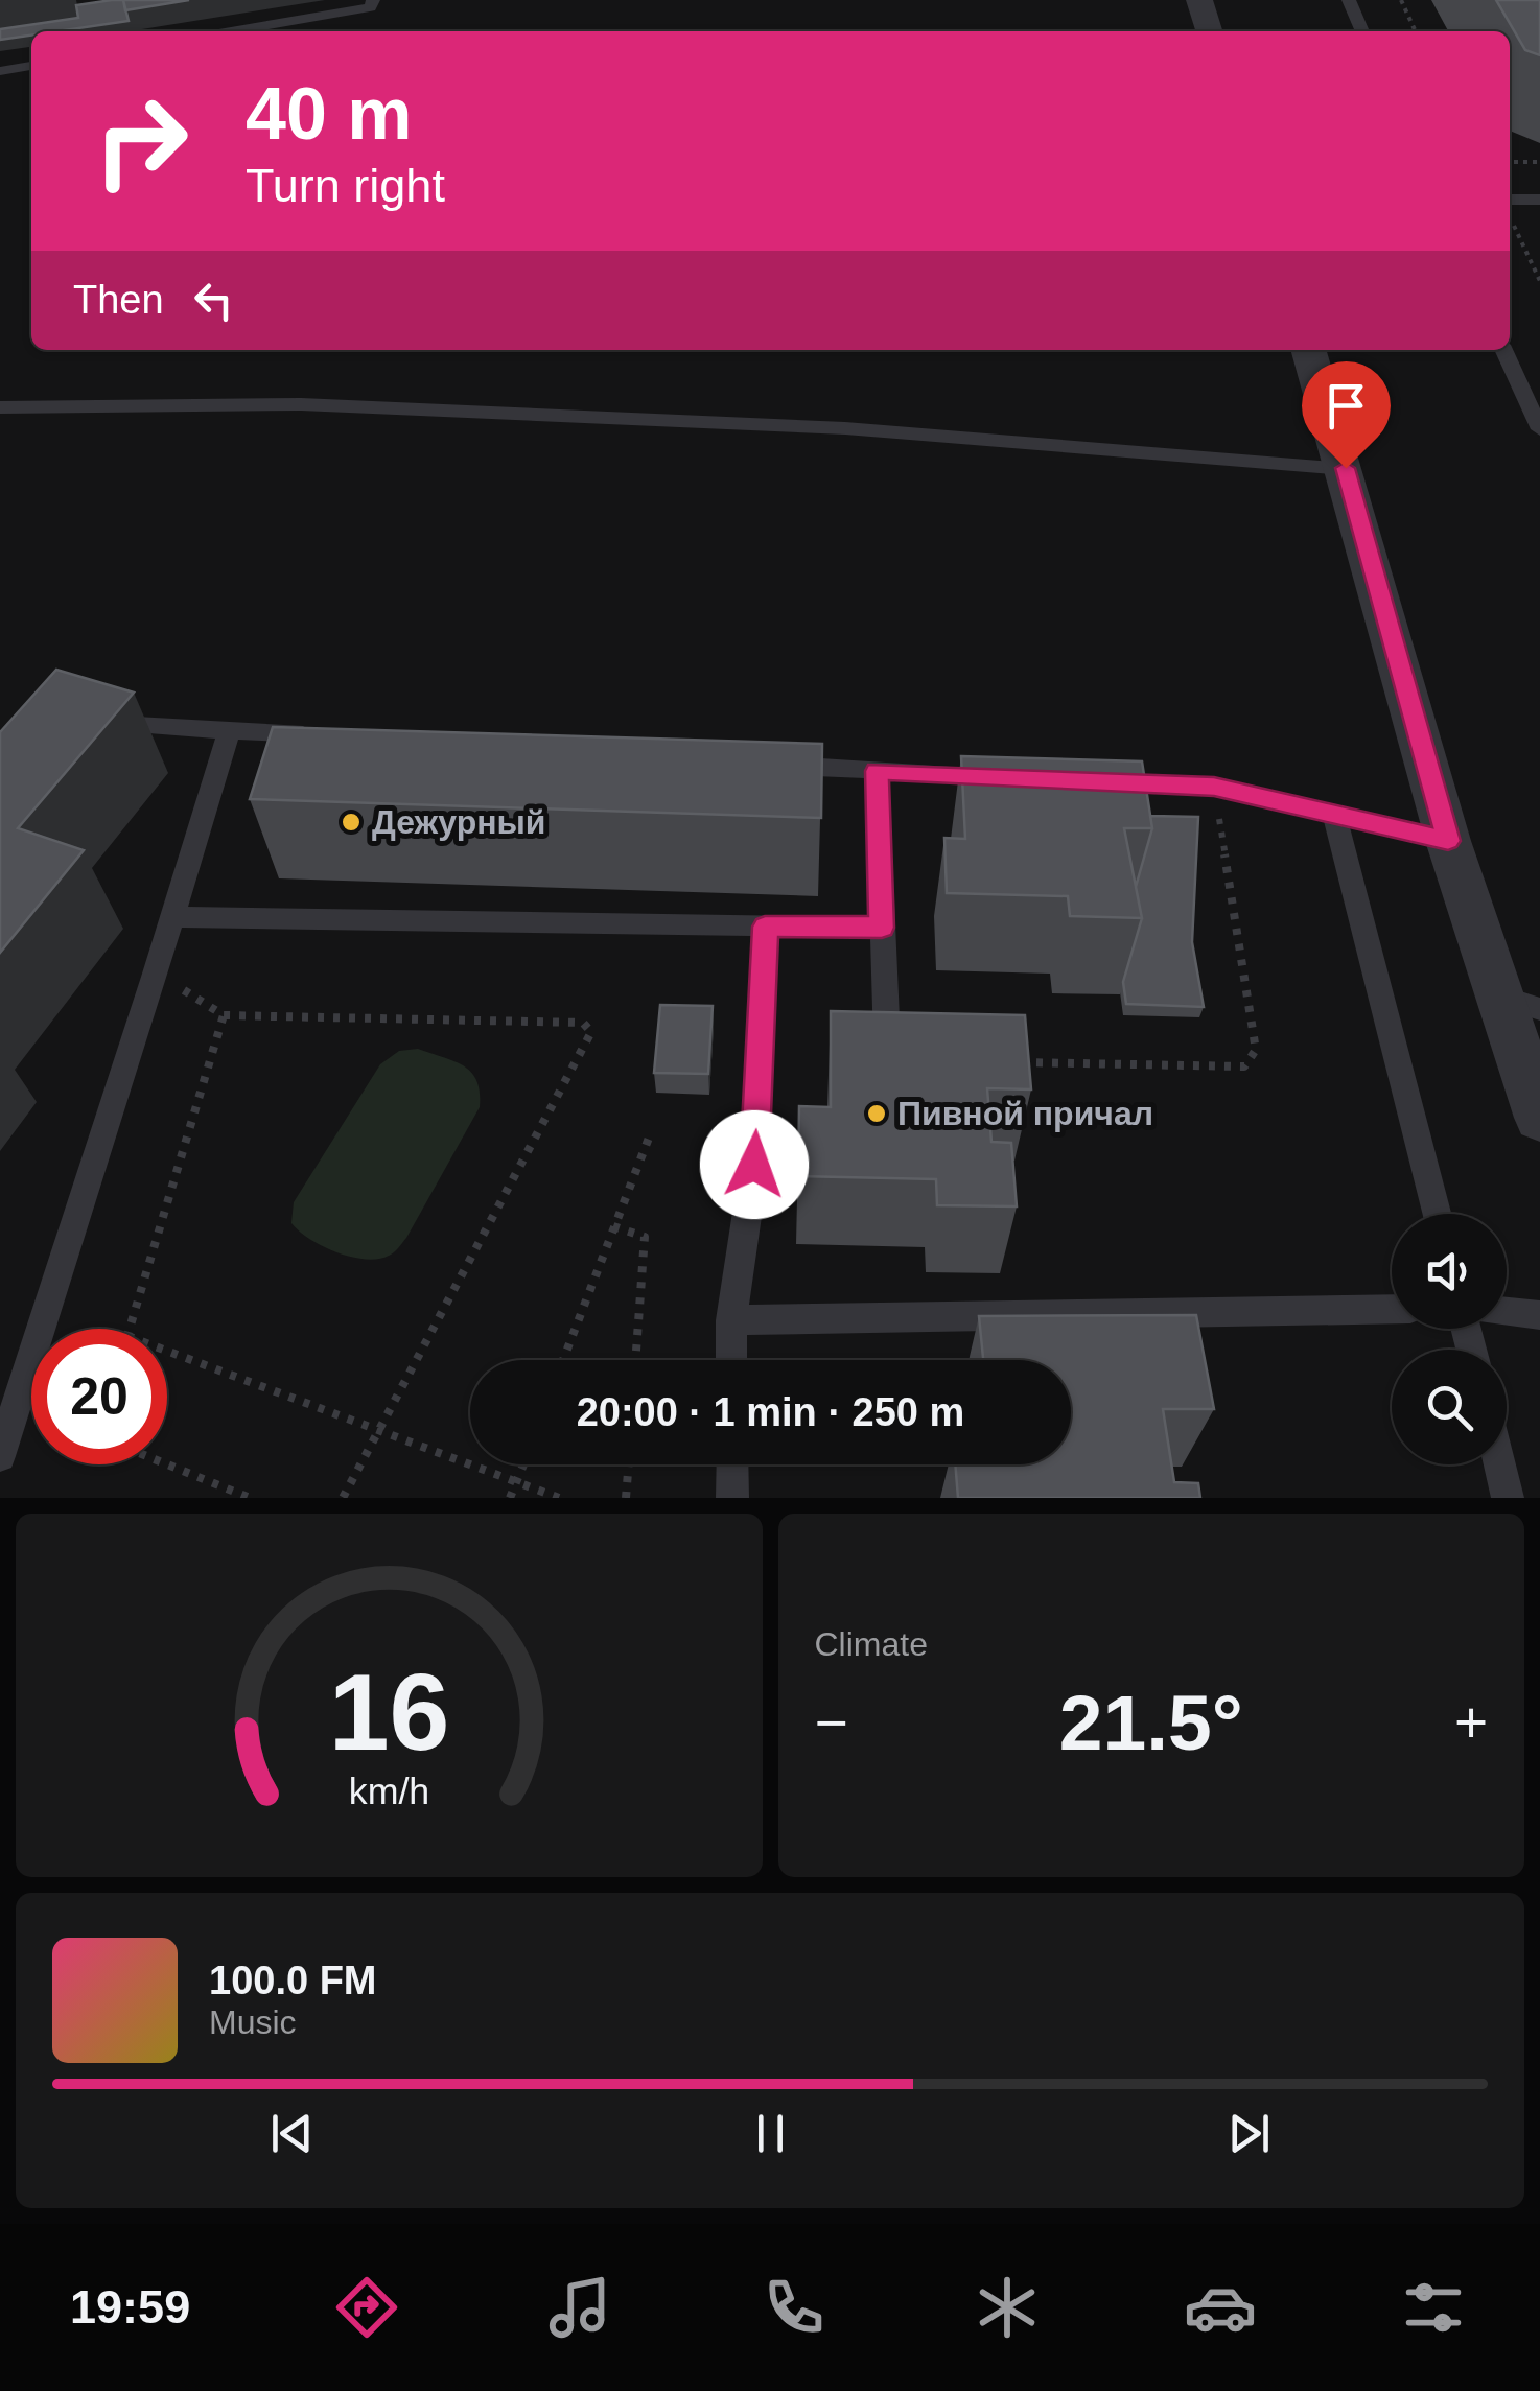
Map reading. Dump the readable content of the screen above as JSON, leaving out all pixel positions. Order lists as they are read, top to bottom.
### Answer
{
  "places": ["Дежурный", "Пивной причал"],
  "page": {
    "turn": ["40 m", "Turn right"],
    "then": "Then",
    "limit": "20",
    "trip": "20:00 · 1 min · 250 m",
    "tile": "Climate",
    "heat": ["−", "21.5°", "+"],
    "song": ["100.0 FM", "Music"],
    "tabs": "19:59",
    "gauge": ["16", "km/h"]
  }
}
